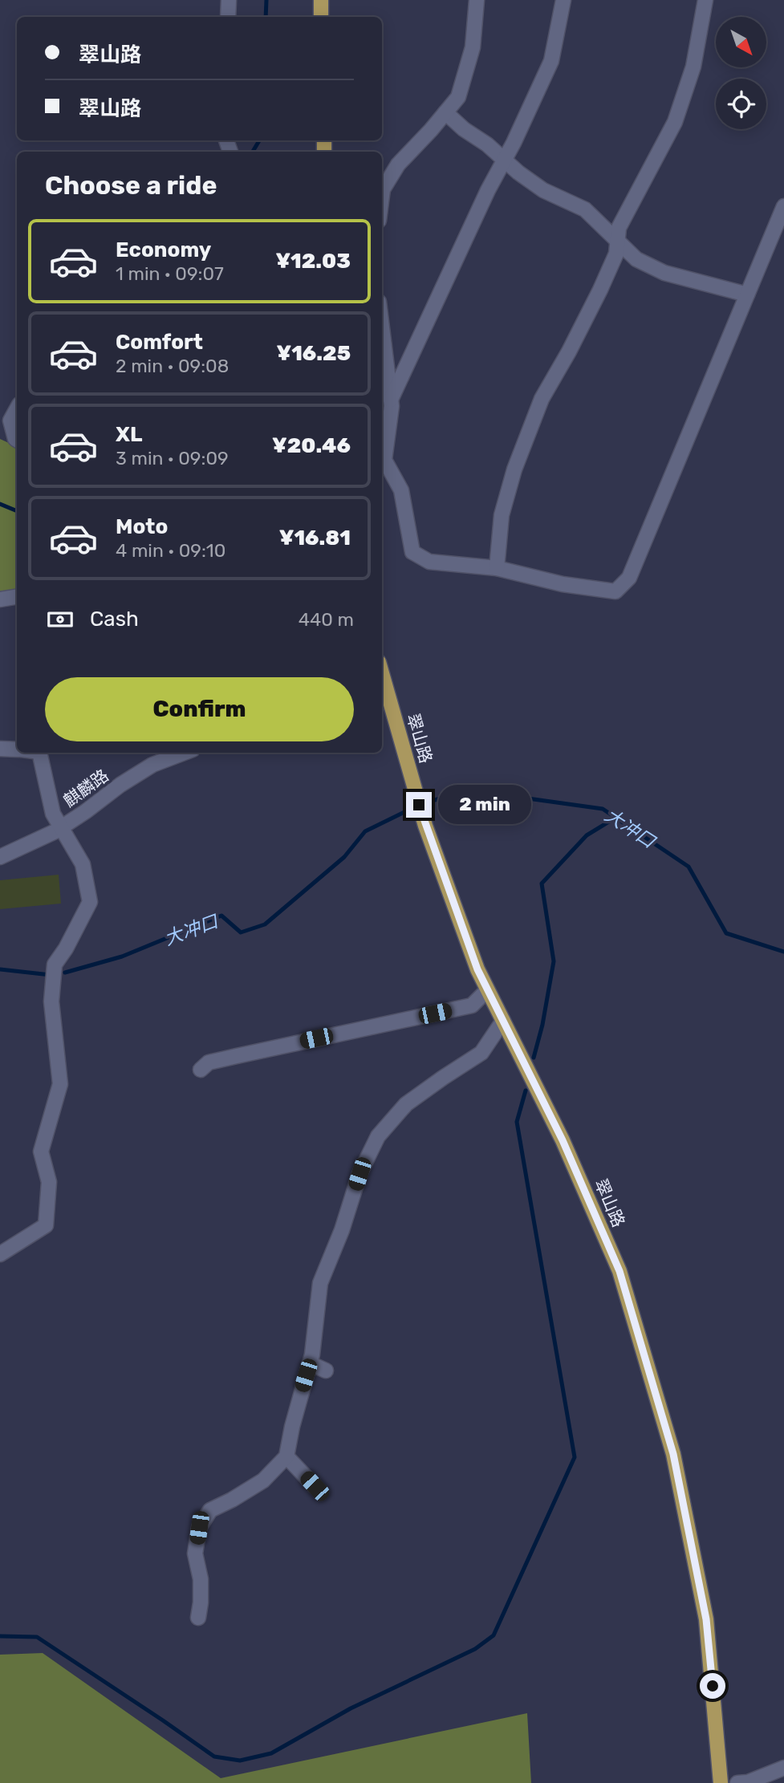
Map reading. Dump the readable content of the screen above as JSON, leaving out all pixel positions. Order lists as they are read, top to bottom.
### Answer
{
  "streets": {
    "main road": ["翠山路"],
    "street": ["麒麟路"]
  },
  "water": ["大冲口"],
  "north": "bottom right",
  "page": {
    "banner": ["翠山路", "翠山路"],
    "heading": "Choose a ride",
    "list": [
      {
        "name": "Economy",
        "note": "1 min · 09:07",
        "value": "¥12.03"
      },
      {
        "name": "Comfort",
        "note": "2 min · 09:08",
        "value": "¥16.25"
      },
      {
        "name": "XL",
        "note": "3 min · 09:09",
        "value": "¥20.46"
      },
      {
        "name": "Moto",
        "note": "4 min · 09:10",
        "value": "¥16.81"
      }
    ],
    "pay": ["Cash", "440 m"],
    "buttons": "Confirm",
    "bubble": "2 min"
  }
}
